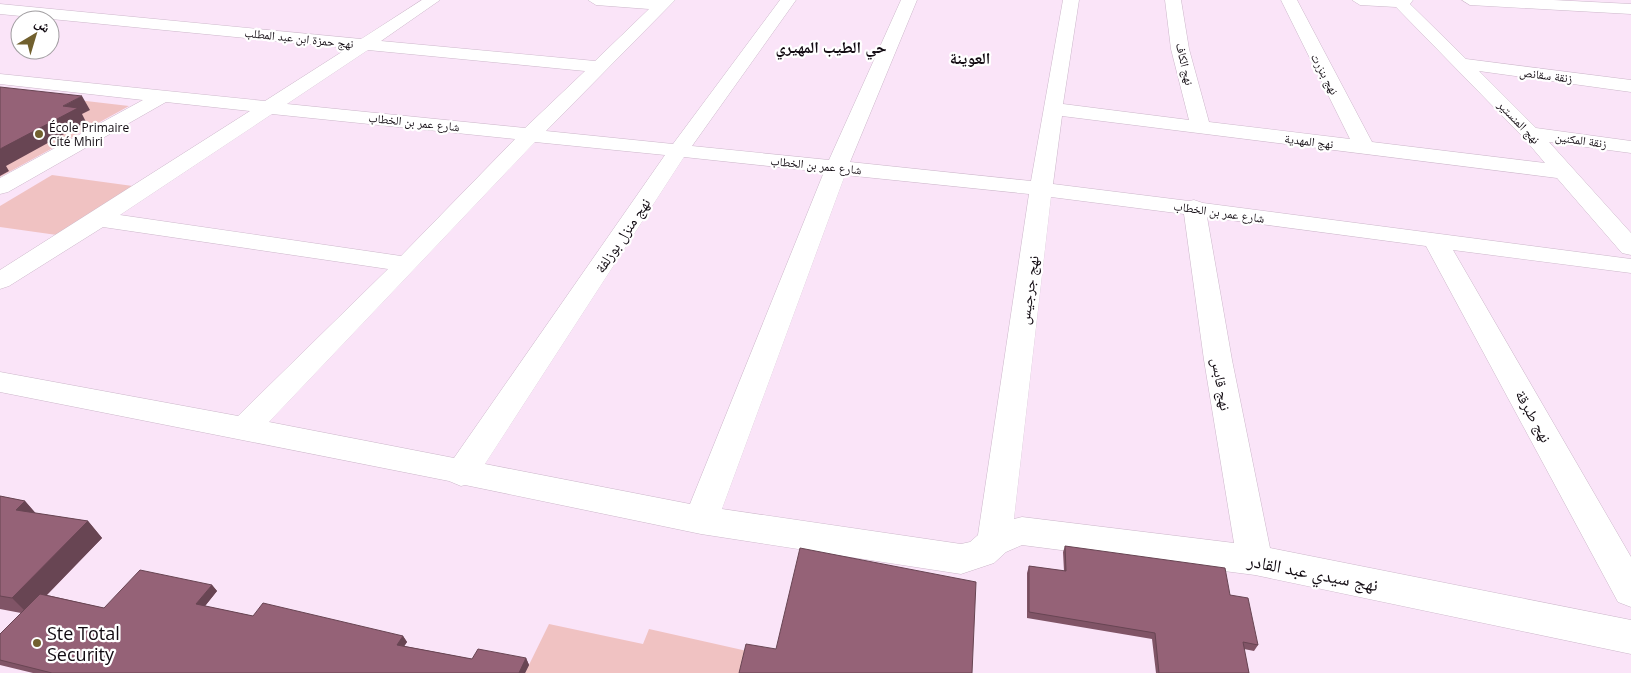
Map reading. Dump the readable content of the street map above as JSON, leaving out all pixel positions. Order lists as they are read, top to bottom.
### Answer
{
  "streets": {
    "street": [
      "نهج حمزة ابن عبد المطلب",
      "نهج الكاف",
      "نهج بنزرت",
      "زنقة سقانص",
      "شارع عمر بن الخطاب",
      "نهج المنستير",
      "زنقة المكنين",
      "نهج المهدية",
      "نهج منزل بوزلفة",
      "نهج جرجيس",
      "نهج قابس",
      "نهج طبرقة",
      "نهج سيدي عبد القادر"
    ]
  },
  "crossings": [
    ["نهج الكاف", "نهج المهدية"],
    ["نهج بنزرت", "نهج المهدية"],
    ["زنقة سقانص", "نهج المنستير"],
    ["شارع عمر بن الخطاب", "نهج منزل بوزلفة"],
    ["شارع عمر بن الخطاب", "نهج جرجيس"],
    ["شارع عمر بن الخطاب", "نهج قابس"],
    ["شارع عمر بن الخطاب", "نهج طبرقة"],
    ["نهج المنستير", "زنقة المكنين"],
    ["نهج المنستير", "نهج المهدية"],
    ["نهج المهدية", "نهج جرجيس"],
    ["نهج جرجيس", "نهج سيدي عبد القادر"],
    ["نهج قابس", "نهج سيدي عبد القادر"]
  ],
  "districts": ["حي الطيب المهيري", "العوينة"],
  "places": ["École Primaire Cité Mhiri", "Ste Total Security"],
  "north": "top right"
}
